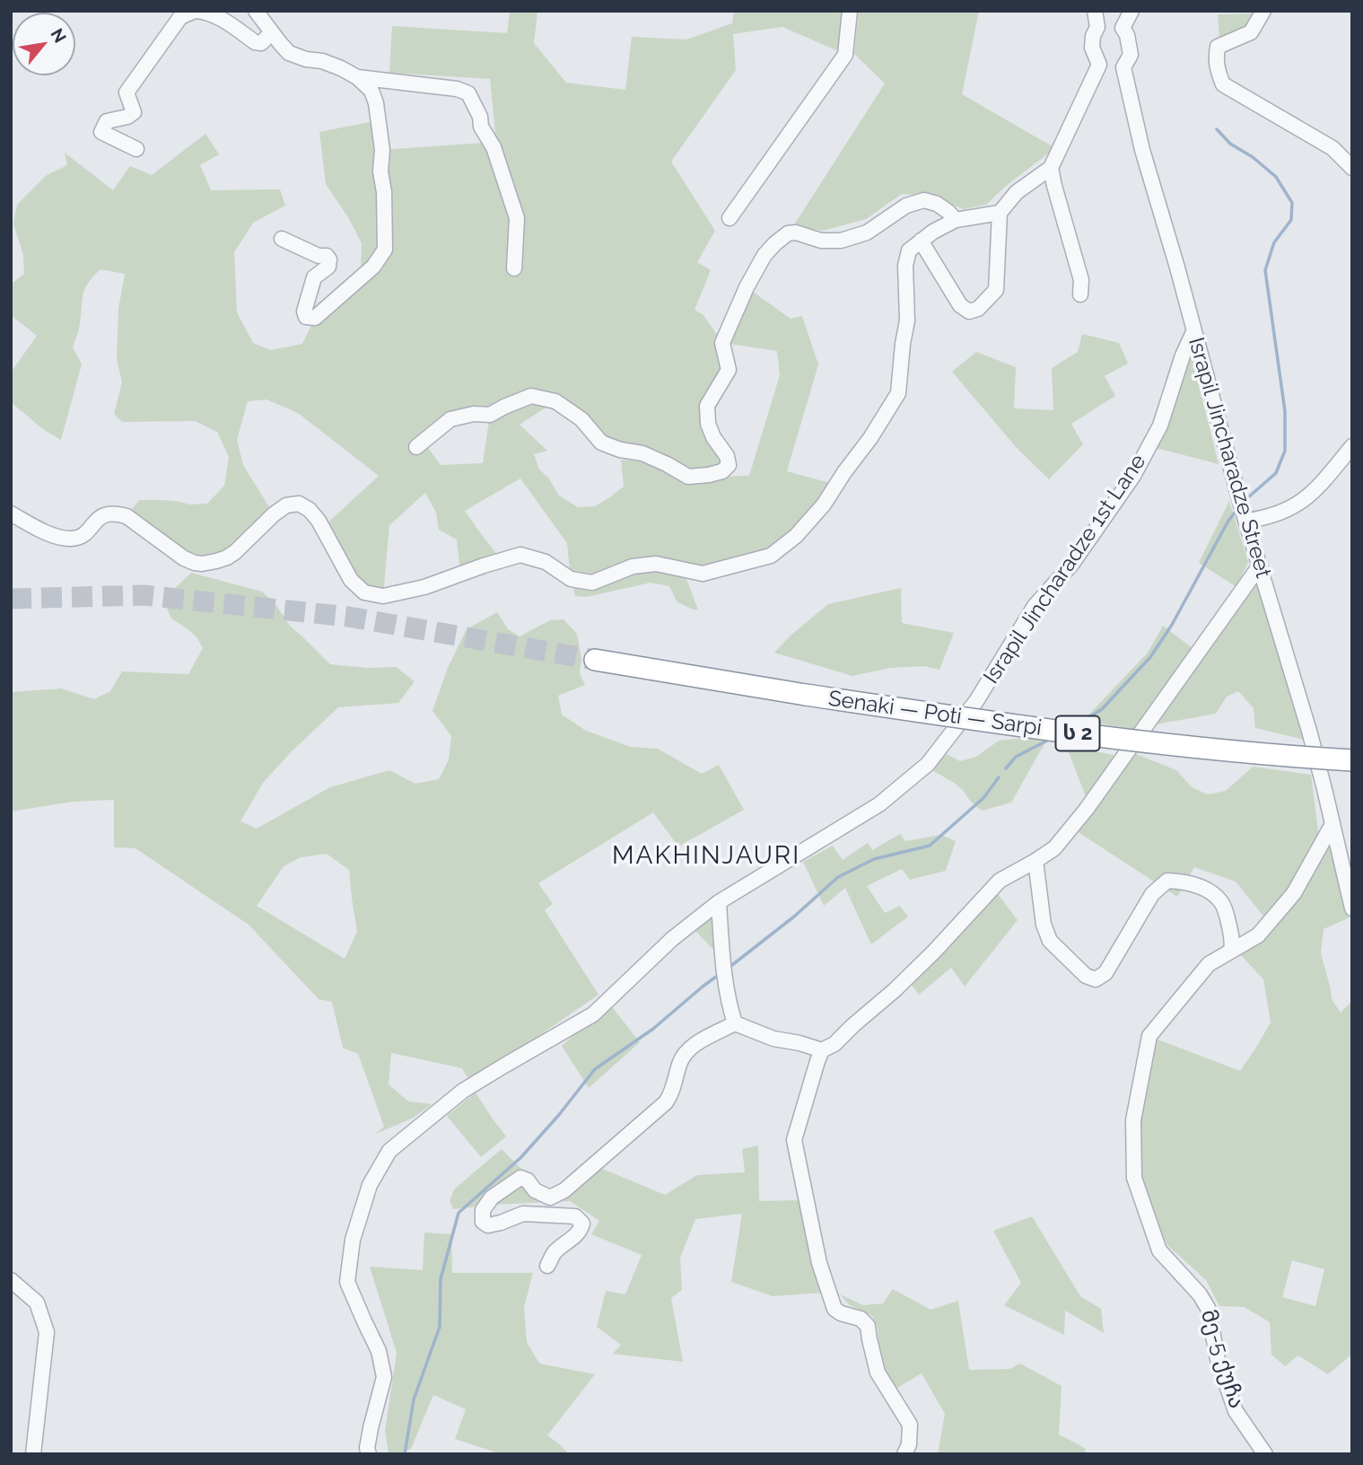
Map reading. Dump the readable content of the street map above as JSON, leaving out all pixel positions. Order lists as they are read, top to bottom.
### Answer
{
  "streets": {
    "highway": ["Senaki — Poti — Sarpi", "ს 2"],
    "street": ["Israpil Jincharadze Street", "Israpil Jincharadze 1st Lane", "მე-5 ქუჩა"]
  },
  "crossings": [
    ["Israpil Jincharadze Street", "Israpil Jincharadze 1st Lane"],
    ["Israpil Jincharadze Street", "მე-5 ქუჩა"]
  ],
  "districts": ["MAKHINJAURI"],
  "north": "top right"
}
